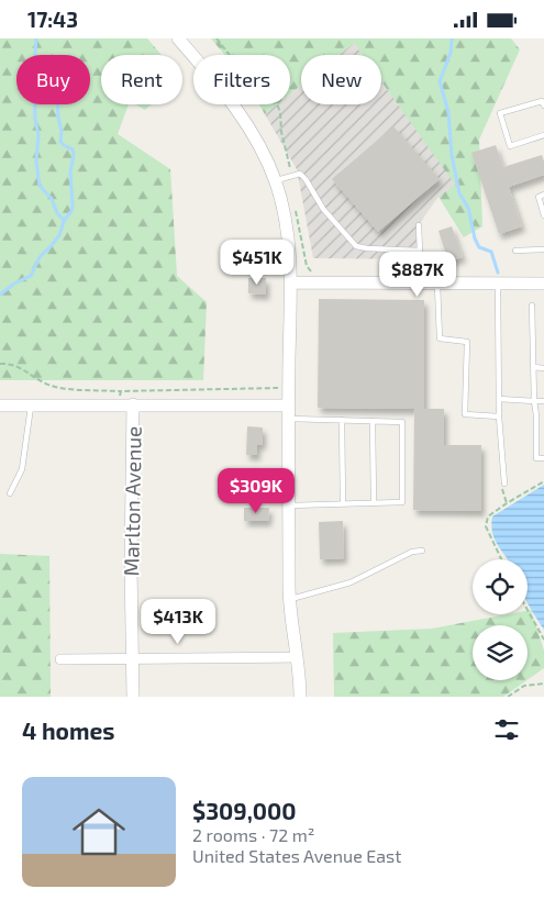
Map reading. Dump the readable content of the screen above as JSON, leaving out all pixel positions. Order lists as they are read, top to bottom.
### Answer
{
  "streets": {
    "street": ["Marlton Avenue"]
  },
  "page": {
    "status": "17:43",
    "chip": [
      "Buy",
      "Rent",
      "Filters",
      "New"
    ],
    "price": [
      "$451K",
      "$887K",
      "$309K",
      "$413K"
    ],
    "heading": "4 homes",
    "list": [
      {
        "name": "$309,000",
        "note": "2 rooms · 72 m² · United States Avenue East"
      }
    ]
  }
}
